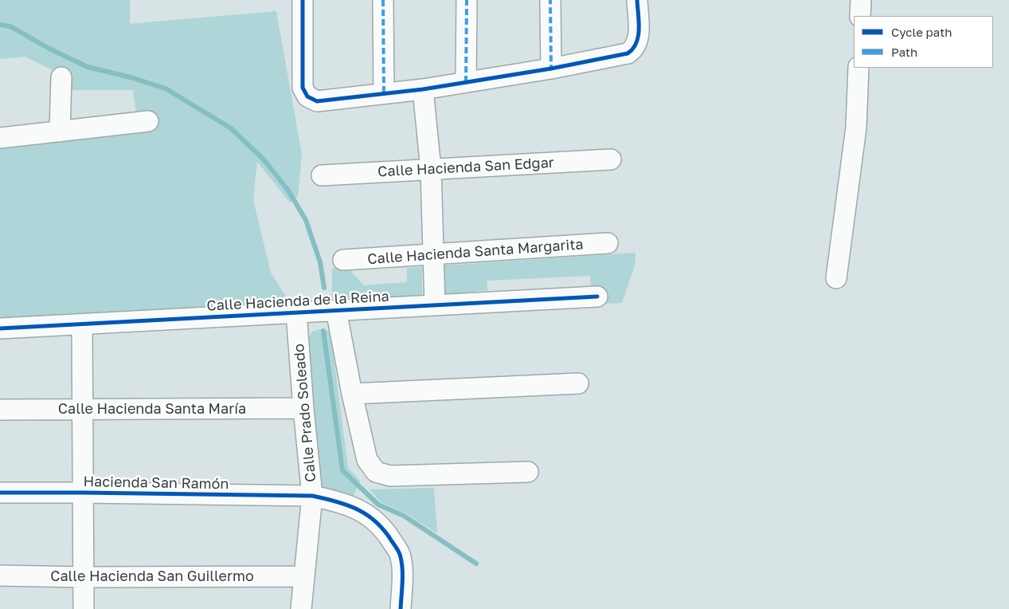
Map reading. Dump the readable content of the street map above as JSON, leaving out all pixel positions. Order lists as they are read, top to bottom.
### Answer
{
  "streets": {
    "street": [
      "Calle Hacienda San Edgar",
      "Calle Hacienda Santa Margarita",
      "Calle Hacienda de la Reina",
      "Calle Hacienda Santa María",
      "Calle Prado Soleado",
      "Hacienda San Ramón",
      "Calle Hacienda San Guillermo"
    ]
  },
  "crossings": [
    ["Calle Hacienda de la Reina", "Calle Prado Soleado"],
    ["Calle Hacienda Santa María", "Calle Prado Soleado"],
    ["Calle Prado Soleado", "Hacienda San Ramón"],
    ["Calle Prado Soleado", "Calle Hacienda San Guillermo"]
  ],
  "legend": ["Cycle path", "Path"]
}
